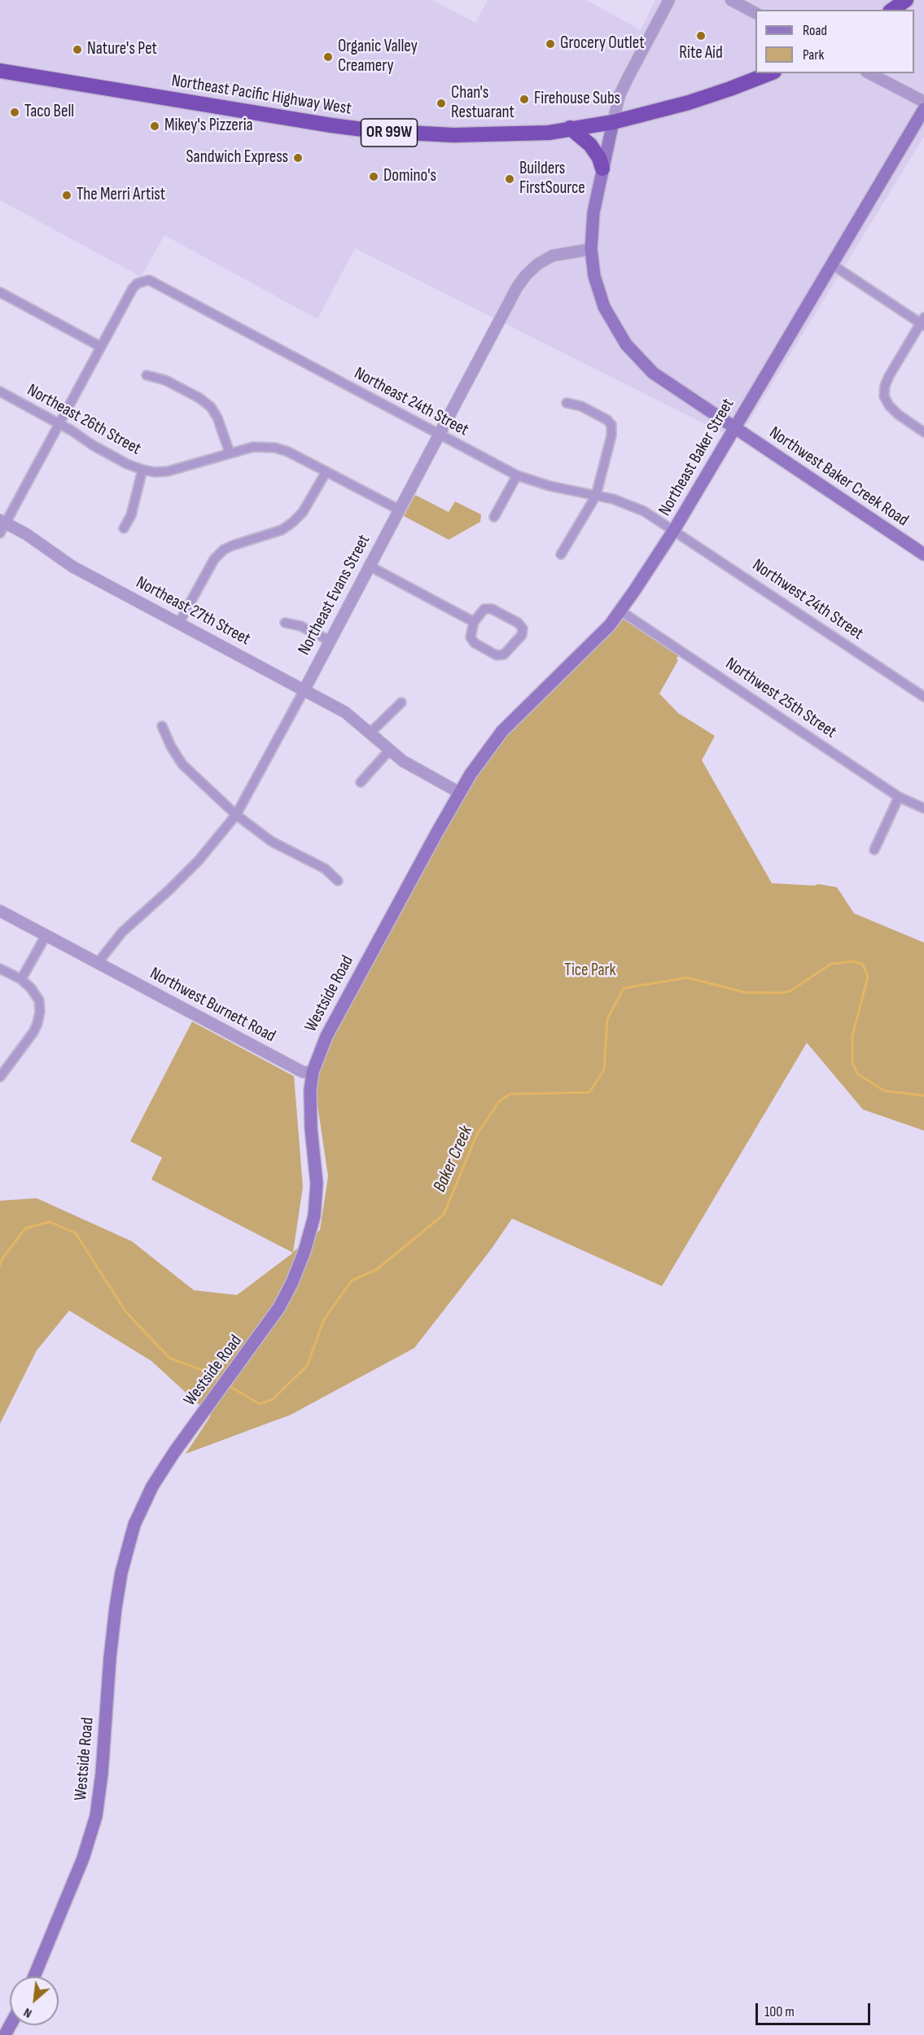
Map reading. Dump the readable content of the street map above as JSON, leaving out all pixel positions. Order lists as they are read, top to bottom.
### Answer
{
  "streets": {
    "highway": ["Northeast Pacific Highway West", "OR 99W"],
    "main road": ["Northeast Baker Street", "Northwest Baker Creek Road", "Westside Road"],
    "street": [
      "Northeast 24th Street",
      "Northeast 26th Street",
      "Northeast Evans Street",
      "Northwest 24th Street",
      "Northeast 27th Street",
      "Northwest 25th Street",
      "Northwest Burnett Road"
    ]
  },
  "crossings": [
    ["Northeast Pacific Highway West", "Northwest Baker Creek Road"],
    ["Northeast 24th Street", "Northeast Baker Street"],
    ["Northeast 24th Street", "Northeast Evans Street"],
    ["Northeast 24th Street", "Northwest 24th Street"],
    ["Northeast 26th Street", "Northeast Evans Street"],
    ["Northeast Baker Street", "Northwest Baker Creek Road"],
    ["Northeast Baker Street", "Northwest 24th Street"],
    ["Northeast Baker Street", "Northeast 27th Street"],
    ["Northeast Baker Street", "Northwest 25th Street"],
    ["Northeast Baker Street", "Westside Road"],
    ["Northwest Baker Creek Road", "Northeast Evans Street"],
    ["Northeast Evans Street", "Northeast 27th Street"],
    ["Northeast Evans Street", "Northwest Burnett Road"],
    ["Northeast 27th Street", "Westside Road"],
    ["Westside Road", "Northwest Burnett Road"]
  ],
  "water": ["Baker Creek"],
  "parks": ["Tice Park"],
  "places": [
    "Rite Aid",
    "Grocery Outlet",
    "Nature's Pet",
    "Organic Valley Creamery",
    "Firehouse Subs",
    "Chan's Restuarant",
    "Taco Bell",
    "Mikey's Pizzeria",
    "Sandwich Express",
    "Domino's",
    "Builders FirstSource",
    "The Merri Artist"
  ],
  "legend": ["Road", "Park"],
  "scale_bar": "100 m",
  "north": "bottom left"
}
